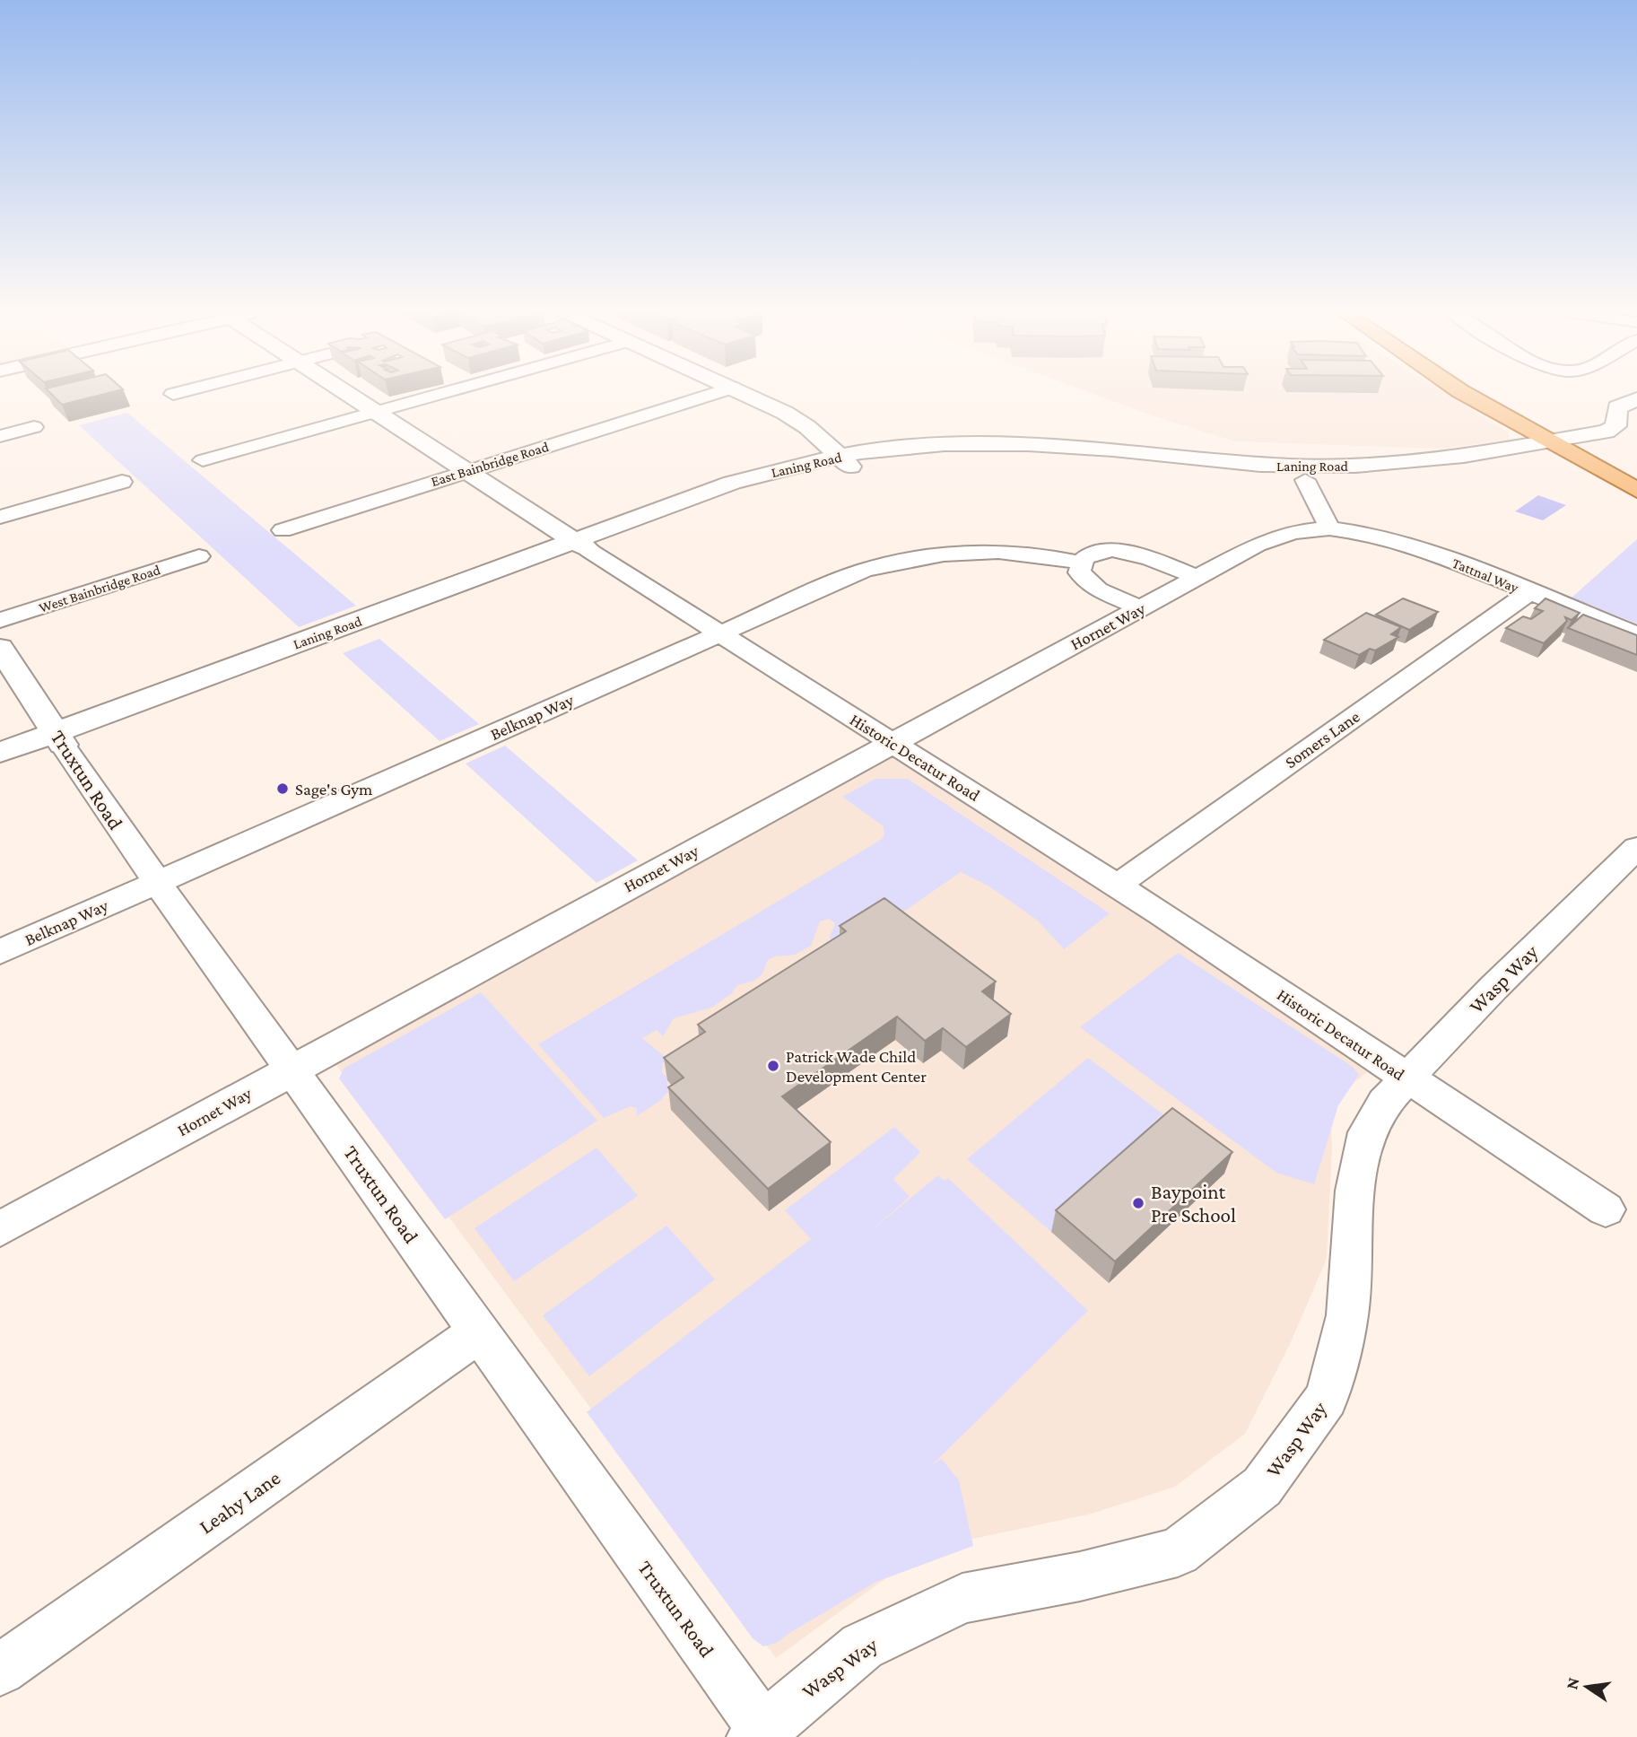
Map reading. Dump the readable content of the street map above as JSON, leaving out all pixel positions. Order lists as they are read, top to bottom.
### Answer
{
  "streets": {
    "street": [
      "East Bainbridge Road",
      "Laning Road",
      "Tattnal Way",
      "West Bainbridge Road",
      "Hornet Way",
      "Belknap Way",
      "Somers Lane",
      "Historic Decatur Road",
      "Truxtun Road",
      "Wasp Way",
      "Leahy Lane"
    ]
  },
  "crossings": [
    ["East Bainbridge Road", "Historic Decatur Road"],
    ["Laning Road", "Historic Decatur Road"],
    ["Laning Road", "Truxtun Road"],
    ["Tattnal Way", "Hornet Way"],
    ["Tattnal Way", "Somers Lane"],
    ["Hornet Way", "Historic Decatur Road"],
    ["Hornet Way", "Truxtun Road"],
    ["Belknap Way", "Historic Decatur Road"],
    ["Belknap Way", "Truxtun Road"],
    ["Somers Lane", "Historic Decatur Road"],
    ["Historic Decatur Road", "Wasp Way"],
    ["Truxtun Road", "Wasp Way"],
    ["Truxtun Road", "Leahy Lane"]
  ],
  "places": ["Sage's Gym", "Patrick Wade Child Development Center", "Baypoint Pre School"],
  "north": "left"
}
